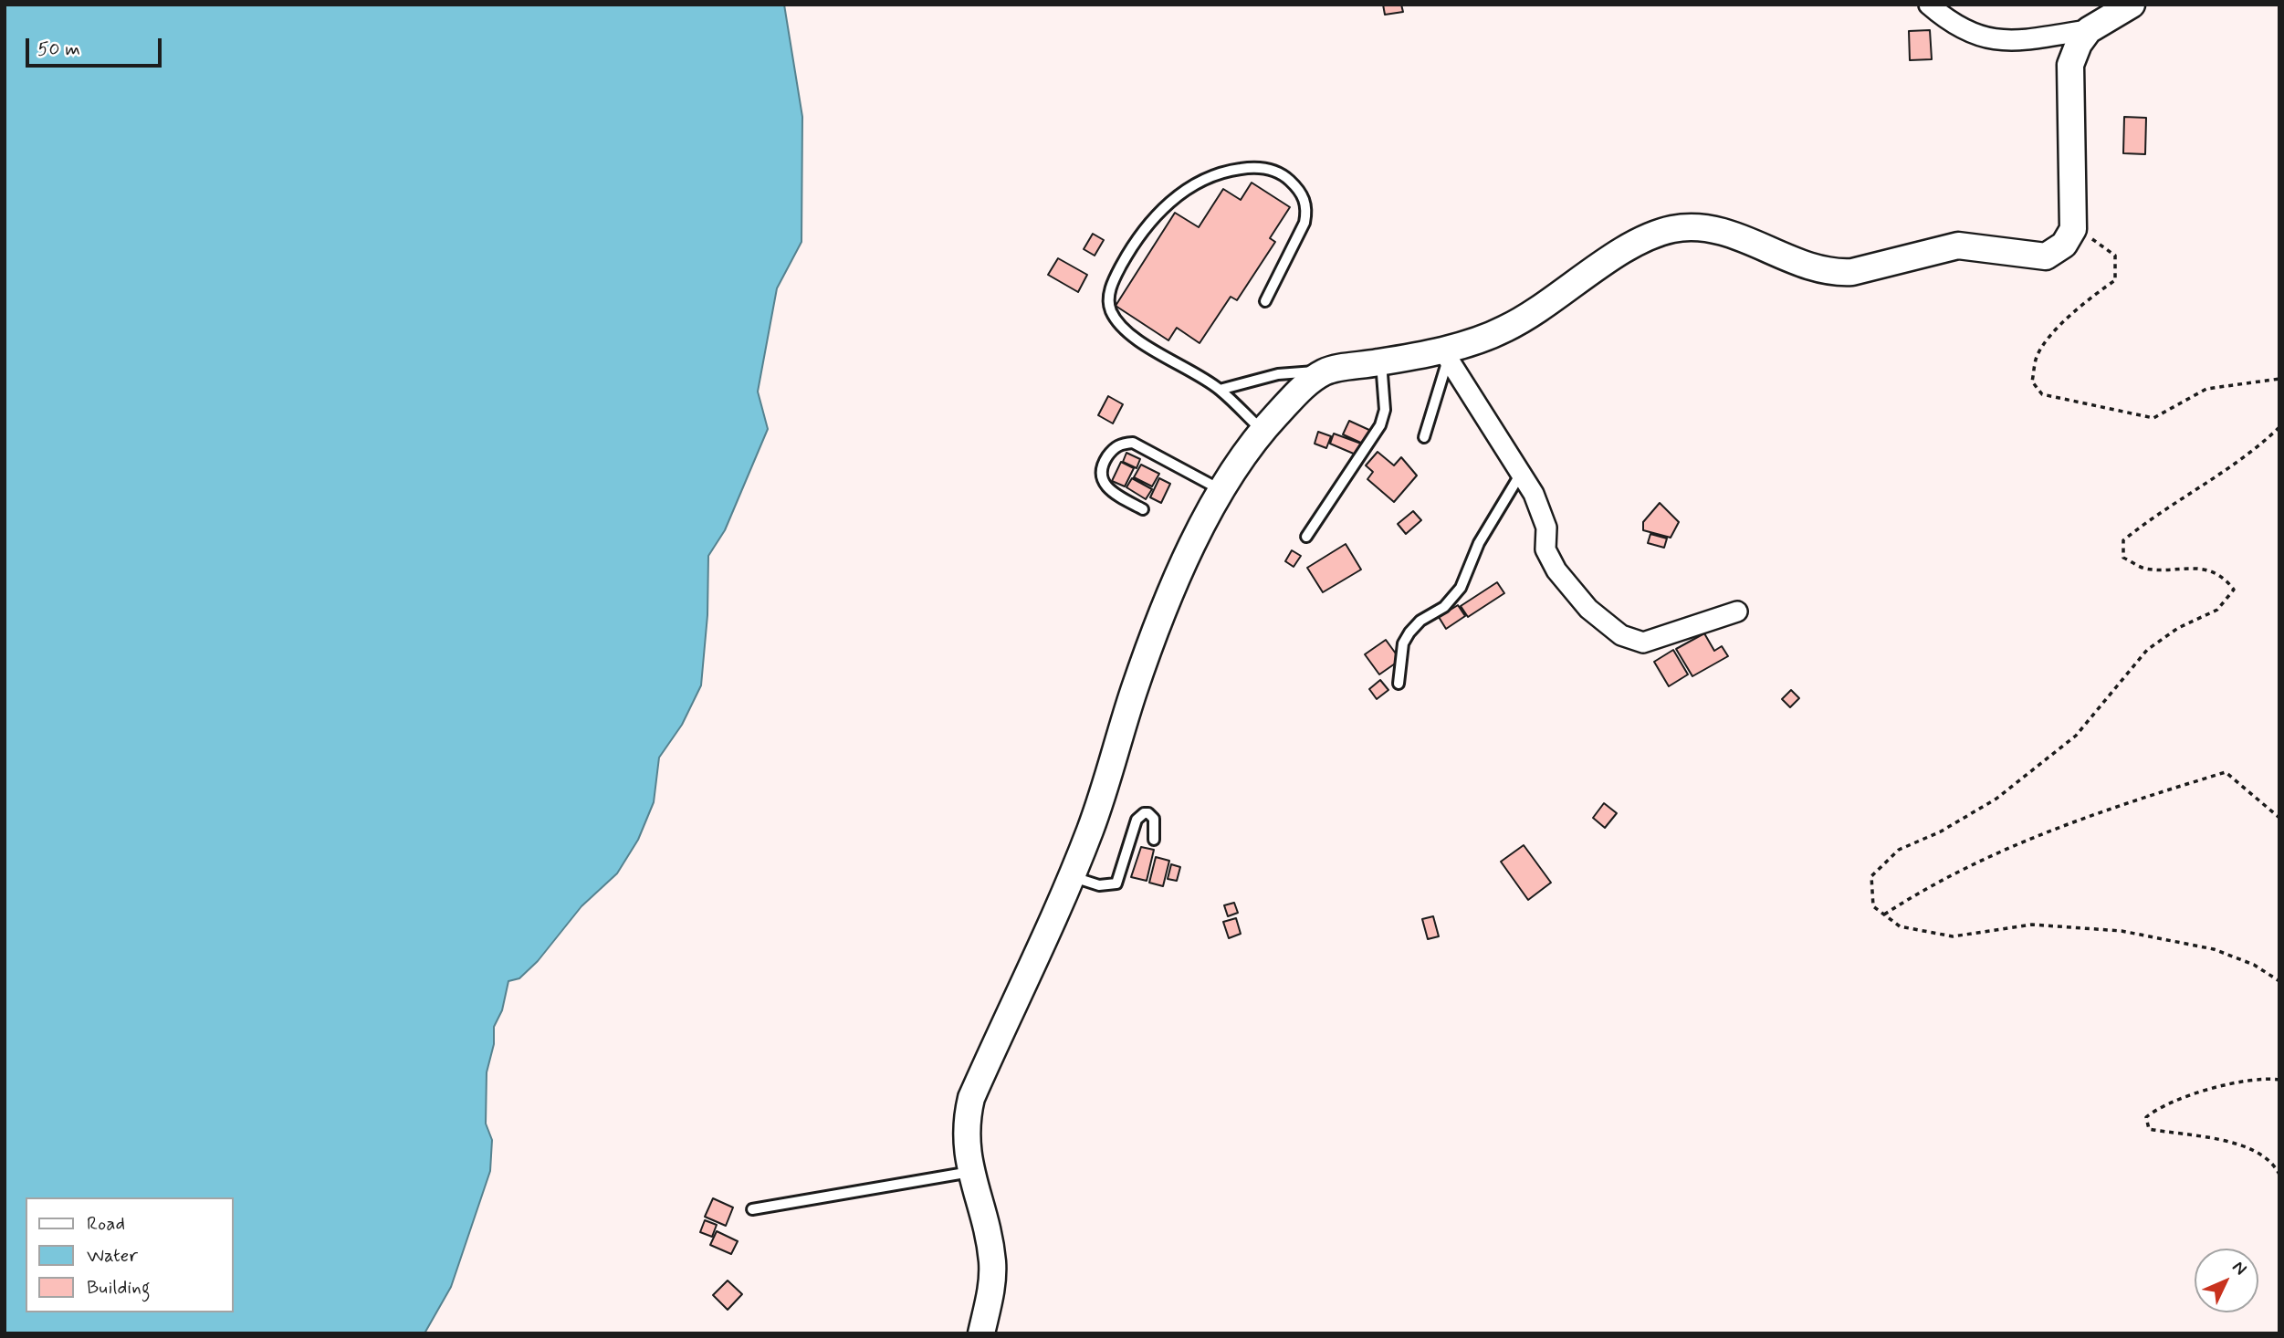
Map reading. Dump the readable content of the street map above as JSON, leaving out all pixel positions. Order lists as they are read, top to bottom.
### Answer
{
  "legend": ["Road", "Water", "Building"],
  "scale_bar": "50 m",
  "north": "top right"
}
